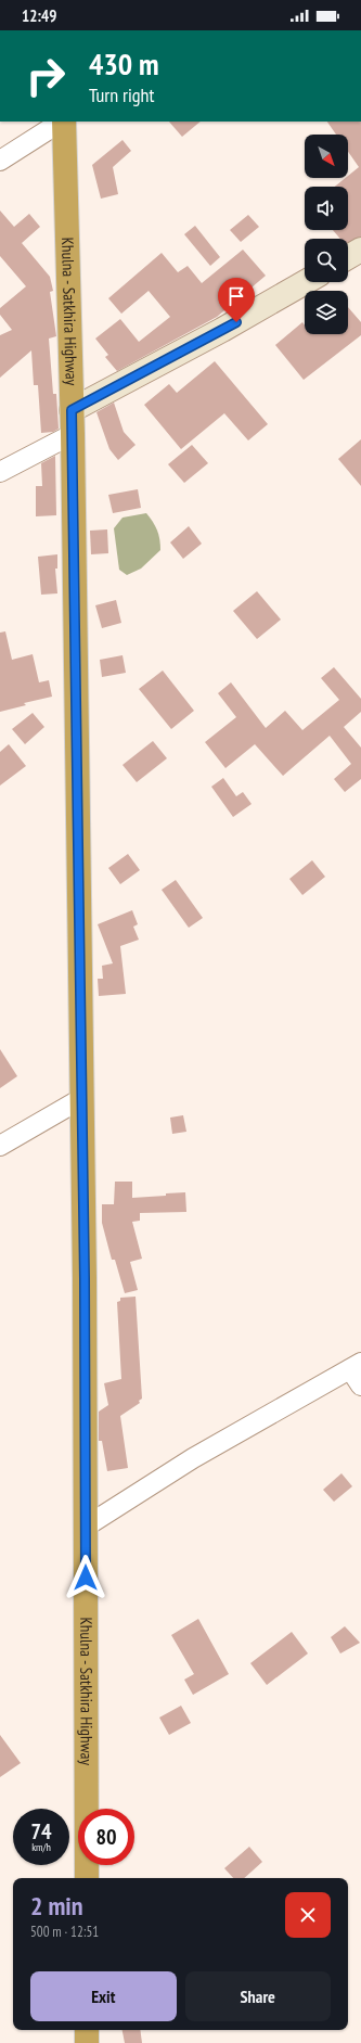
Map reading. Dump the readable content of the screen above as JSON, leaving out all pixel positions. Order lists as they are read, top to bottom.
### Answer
{
  "streets": {
    "highway": ["Khulna - Satkhira Highway"]
  },
  "north": "bottom right",
  "page": {
    "status": "12:49",
    "turn": ["430 m", "Turn right"],
    "speed": "74 km/h",
    "limit": "80",
    "heading": ["2 min", "500 m · 12:51"],
    "buttons": ["Exit", "Share"]
  }
}
